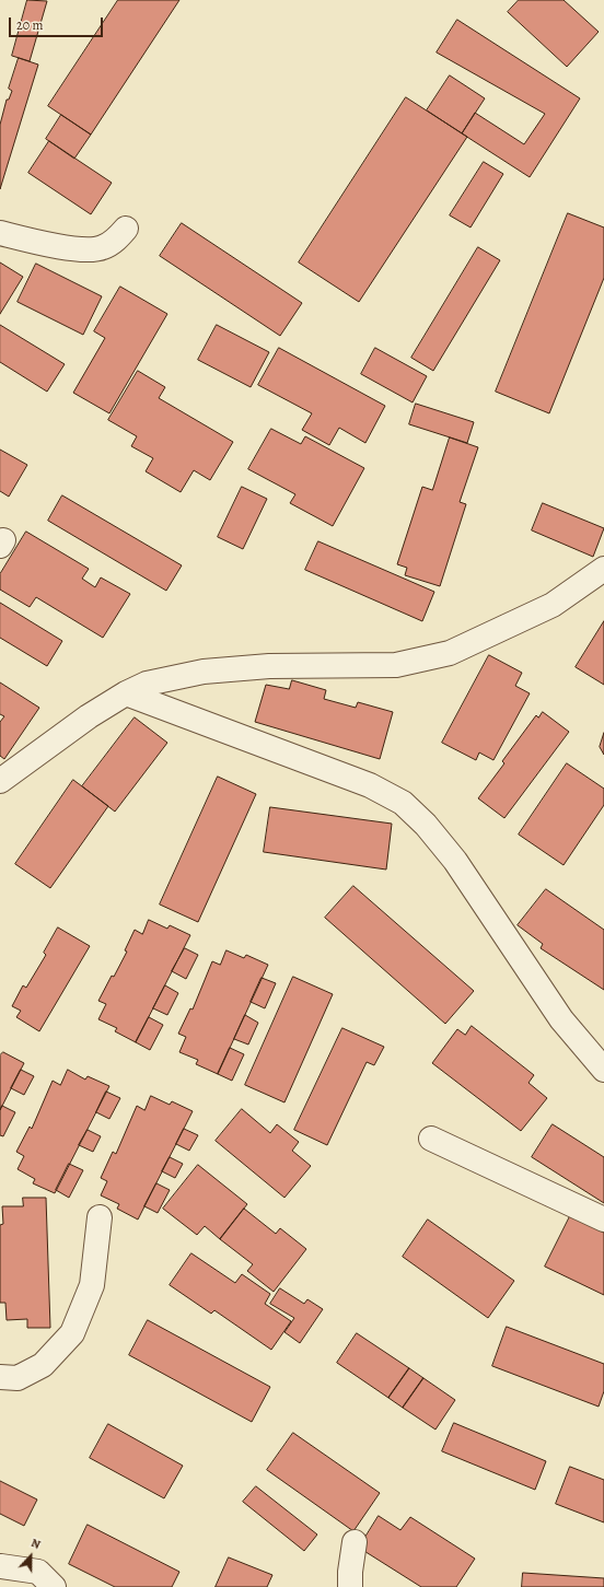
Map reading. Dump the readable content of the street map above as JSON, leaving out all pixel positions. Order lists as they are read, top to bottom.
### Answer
{
  "scale_bar": "20 m",
  "north": "top"
}
